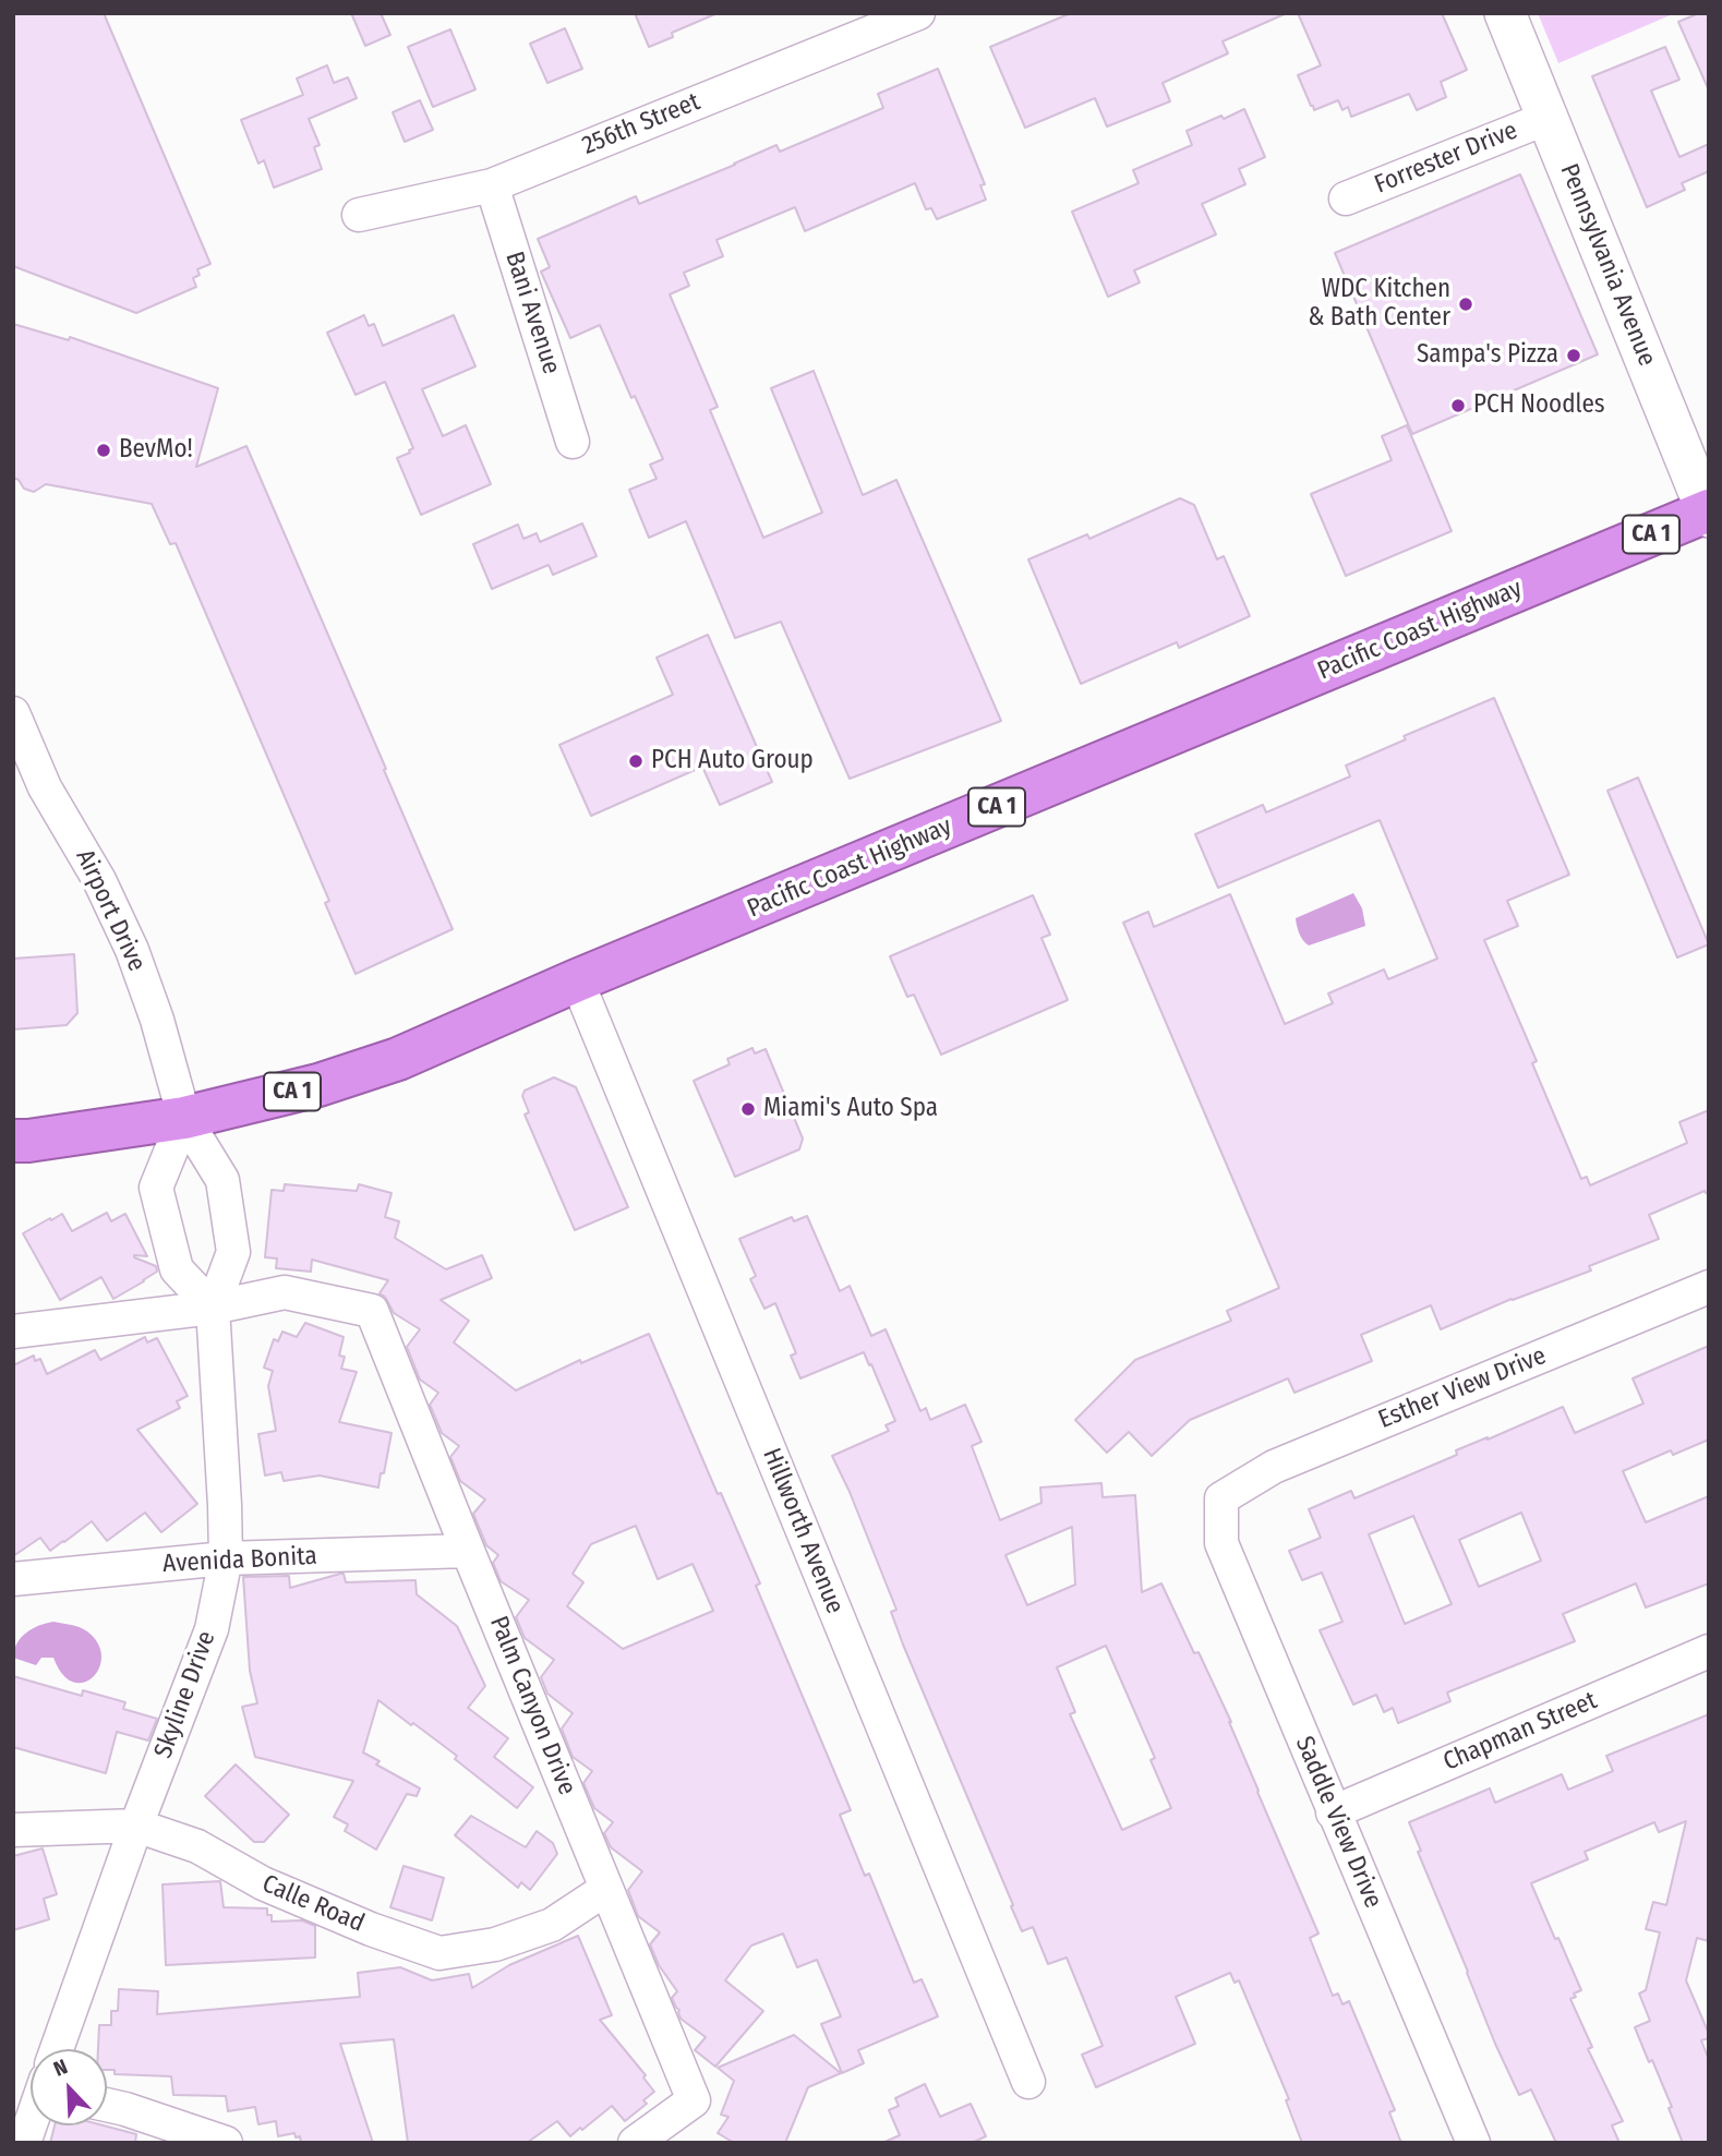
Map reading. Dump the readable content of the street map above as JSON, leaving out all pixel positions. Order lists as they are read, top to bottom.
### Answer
{
  "streets": {
    "highway": ["CA 1", "Pacific Coast Highway"],
    "street": [
      "256th Street",
      "Forrester Drive",
      "Pennsylvania Avenue",
      "Bani Avenue",
      "Airport Drive",
      "Esther View Drive",
      "Hillworth Avenue",
      "Avenida Bonita",
      "Skyline Drive",
      "Palm Canyon Drive",
      "Chapman Street",
      "Saddle View Drive",
      "Calle Road"
    ]
  },
  "crossings": [
    ["256th Street", "Bani Avenue"],
    ["Forrester Drive", "Pennsylvania Avenue"],
    ["Pennsylvania Avenue", "Pacific Coast Highway"],
    ["Pacific Coast Highway", "Airport Drive"],
    ["Pacific Coast Highway", "Hillworth Avenue"],
    ["Pacific Coast Highway", "Skyline Drive"],
    ["Airport Drive", "Skyline Drive"],
    ["Esther View Drive", "Saddle View Drive"],
    ["Avenida Bonita", "Skyline Drive"],
    ["Avenida Bonita", "Palm Canyon Drive"],
    ["Skyline Drive", "Palm Canyon Drive"],
    ["Skyline Drive", "Calle Road"],
    ["Palm Canyon Drive", "Calle Road"],
    ["Chapman Street", "Saddle View Drive"]
  ],
  "places": [
    "WDC Kitchen & Bath Center",
    "Sampa's Pizza",
    "PCH Noodles",
    "BevMo!",
    "PCH Auto Group",
    "Miami's Auto Spa"
  ],
  "north": "top left"
}
